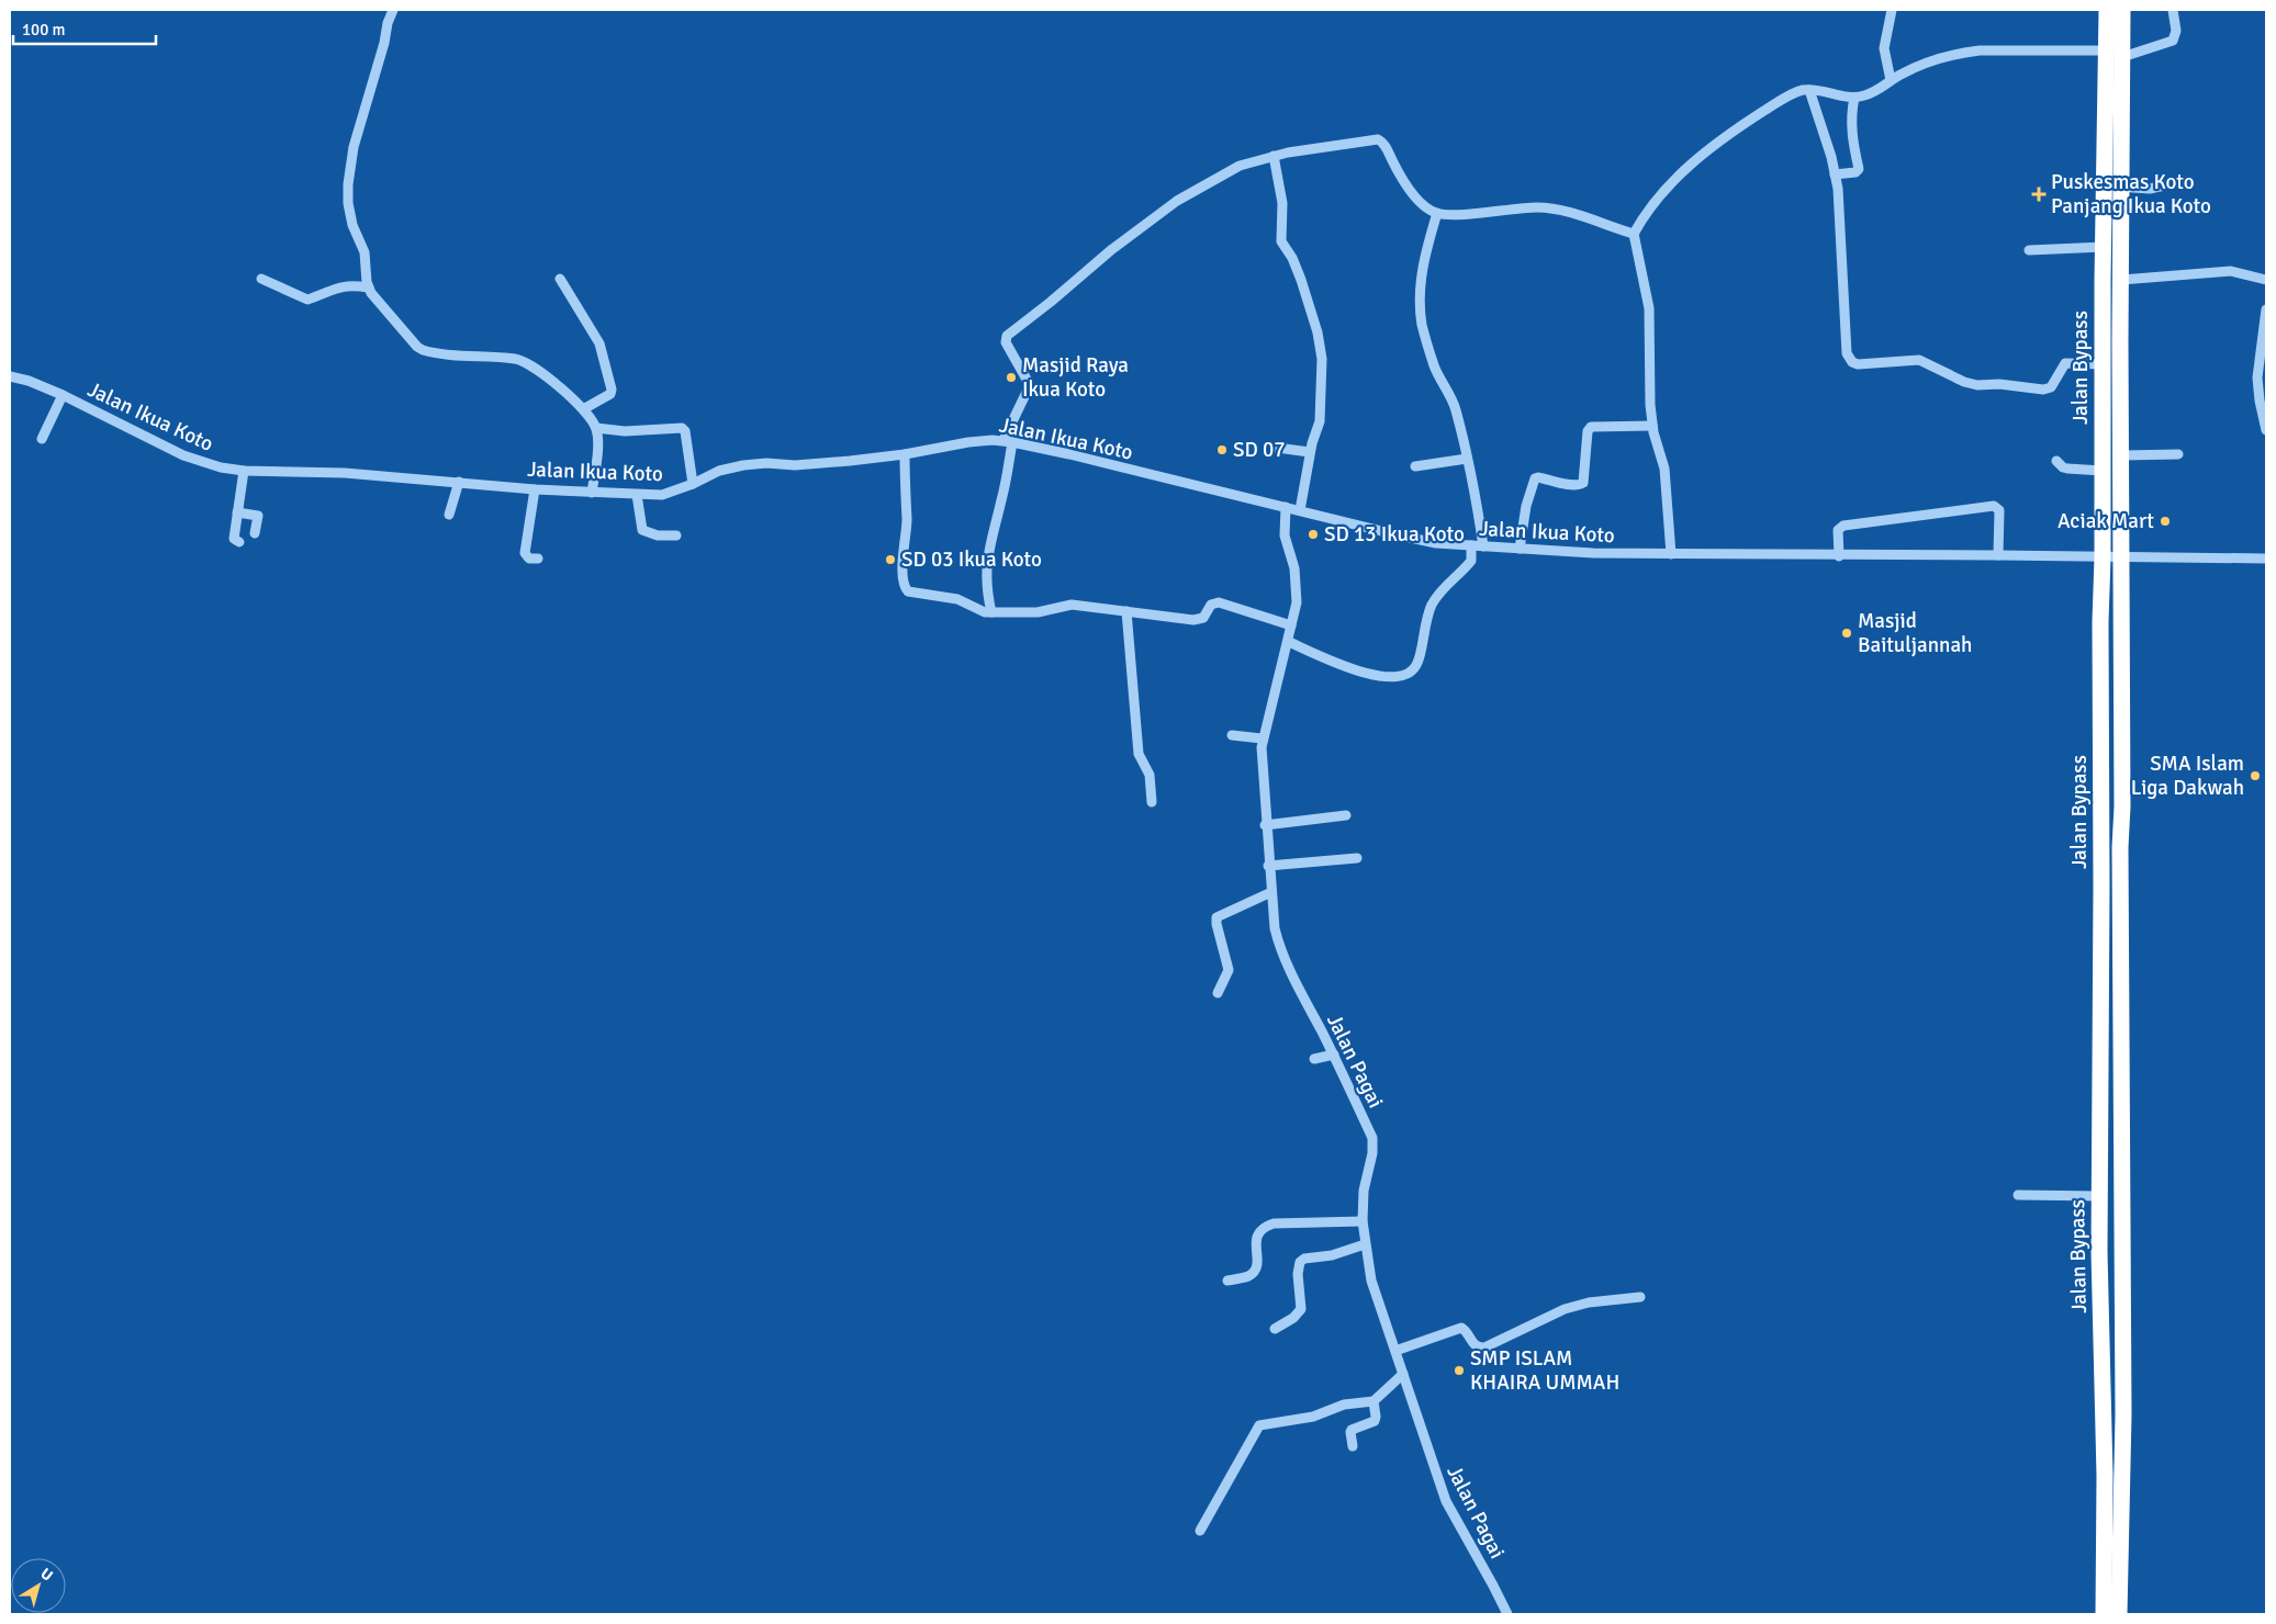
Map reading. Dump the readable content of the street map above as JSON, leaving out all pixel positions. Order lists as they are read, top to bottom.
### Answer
{
  "streets": {
    "highway": ["Jalan Bypass"],
    "street": ["Jalan Ikua Koto", "Jalan Pagai"]
  },
  "crossings": [
    ["Jalan Bypass", "Jalan Ikua Koto"],
    ["Jalan Ikua Koto", "Jalan Pagai"]
  ],
  "places": {
    "health": ["Puskesmas Koto Panjang Ikua Koto"],
    "other": [
      "Masjid Raya Ikua Koto",
      "SD 07",
      "Aciak Mart",
      "SD 13 Ikua Koto",
      "SD 03 Ikua Koto",
      "Masjid Baituljannah",
      "SMA Islam Liga Dakwah",
      "SMP ISLAM KHAIRA UMMAH"
    ]
  },
  "scale_bar": "100 m",
  "north": "top right"
}
